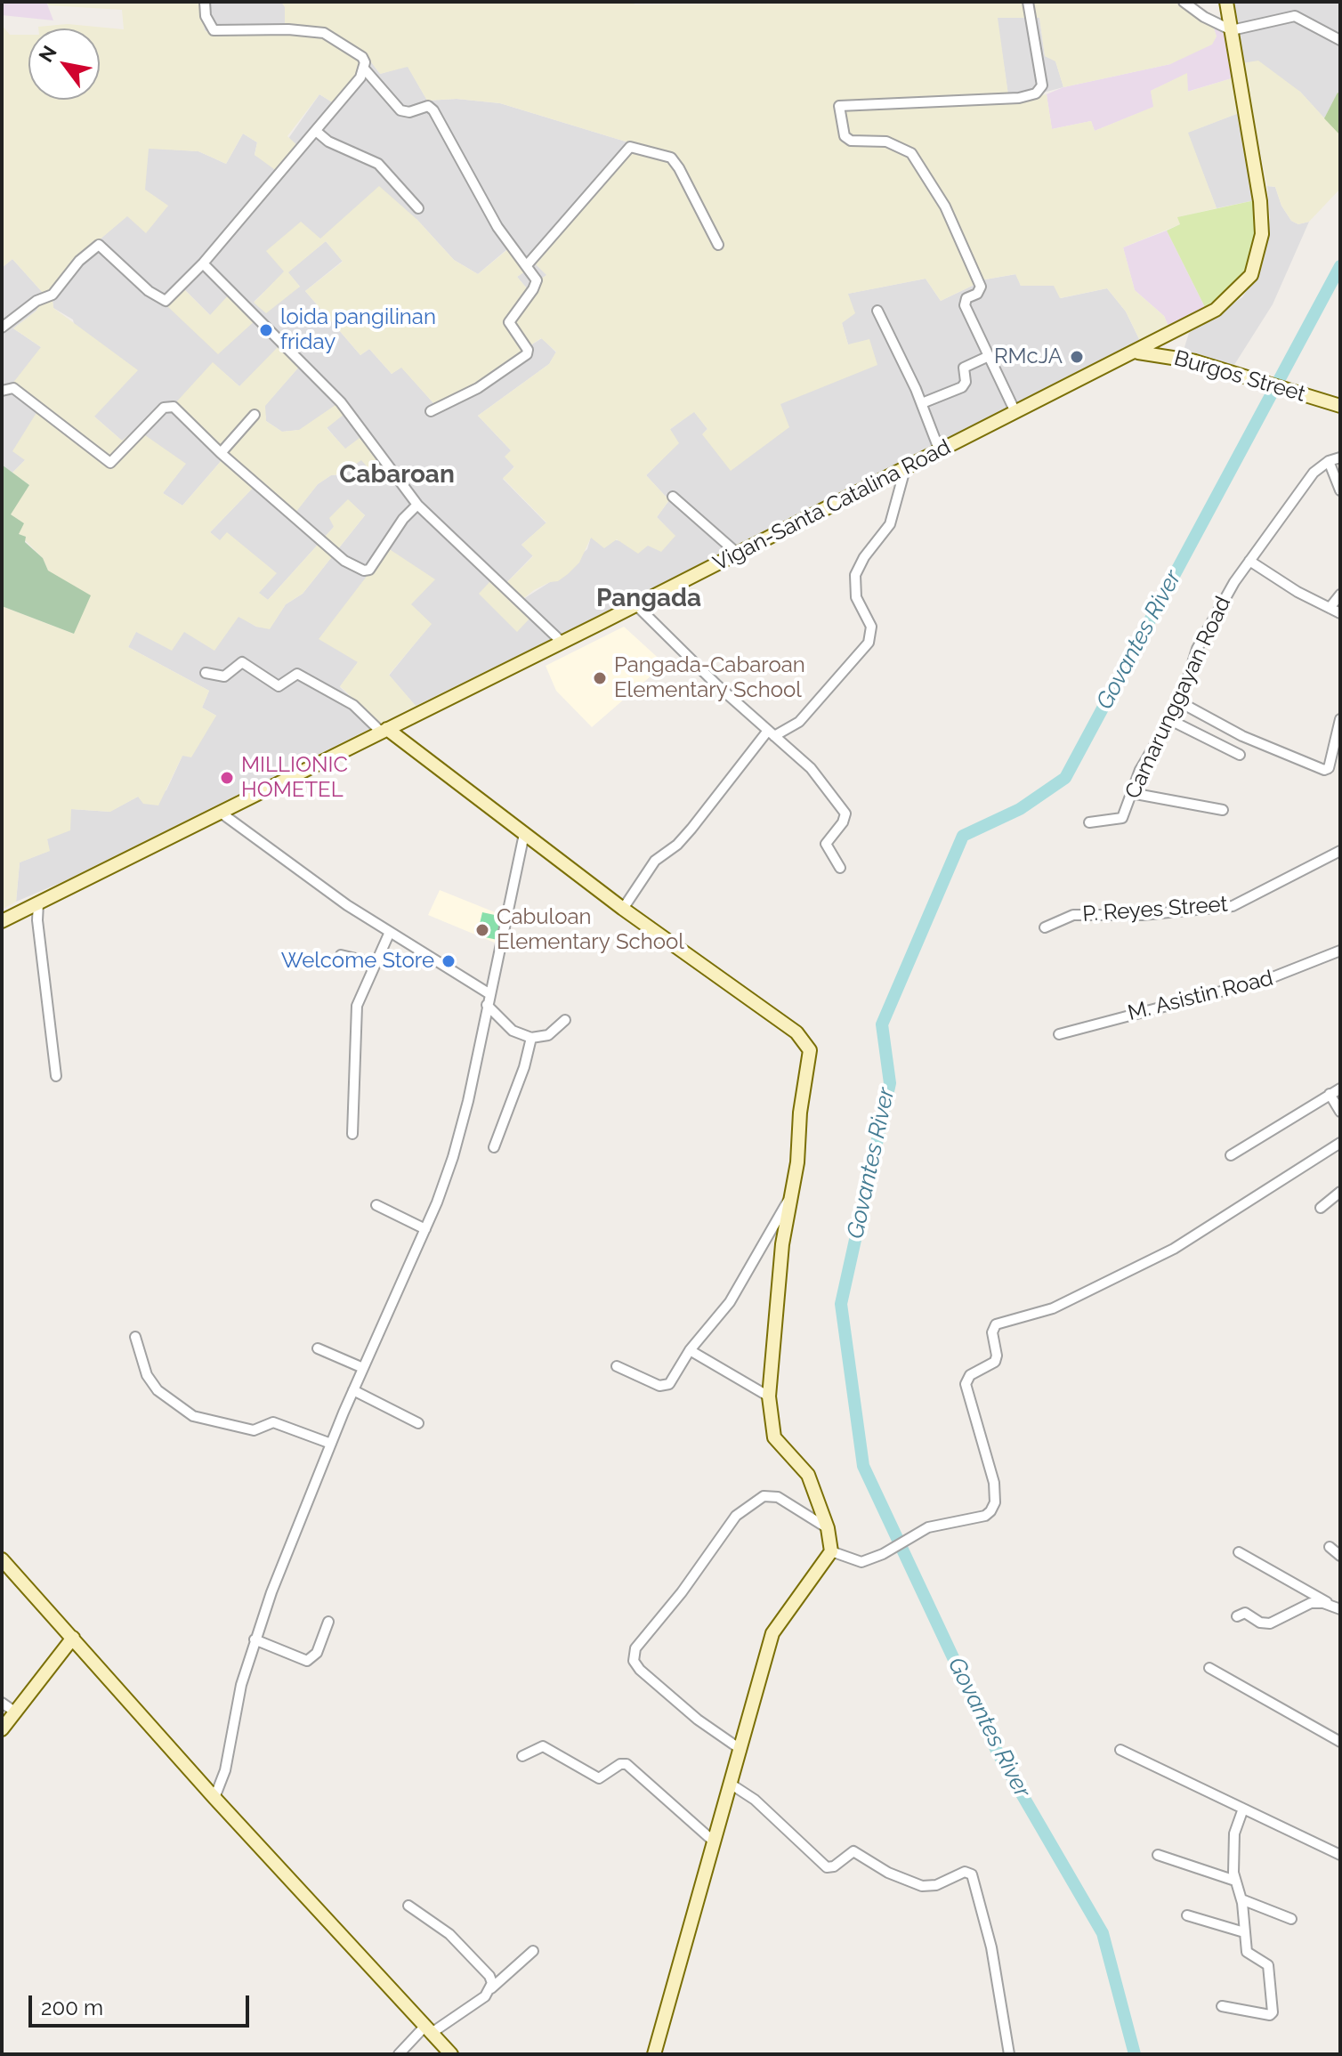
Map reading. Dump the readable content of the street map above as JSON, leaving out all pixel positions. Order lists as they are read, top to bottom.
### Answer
{
  "streets": {
    "street": [
      "Burgos Street",
      "Vigan-Santa Catalina Road",
      "Camarunggayan Road",
      "P. Reyes Street",
      "M. Asistin Road"
    ]
  },
  "crossings": [
    ["Burgos Street", "Vigan-Santa Catalina Road"]
  ],
  "districts": ["Cabaroan", "Pangada"],
  "water": ["Govantes River"],
  "places": [
    "loida pangilinan friday",
    "RMcJA",
    "Pangada-Cabaroan Elementary School",
    "MILLIONIC HOMETEL",
    "Cabuloan Elementary School",
    "Welcome Store"
  ],
  "scale_bar": "200 m",
  "north": "top left"
}
